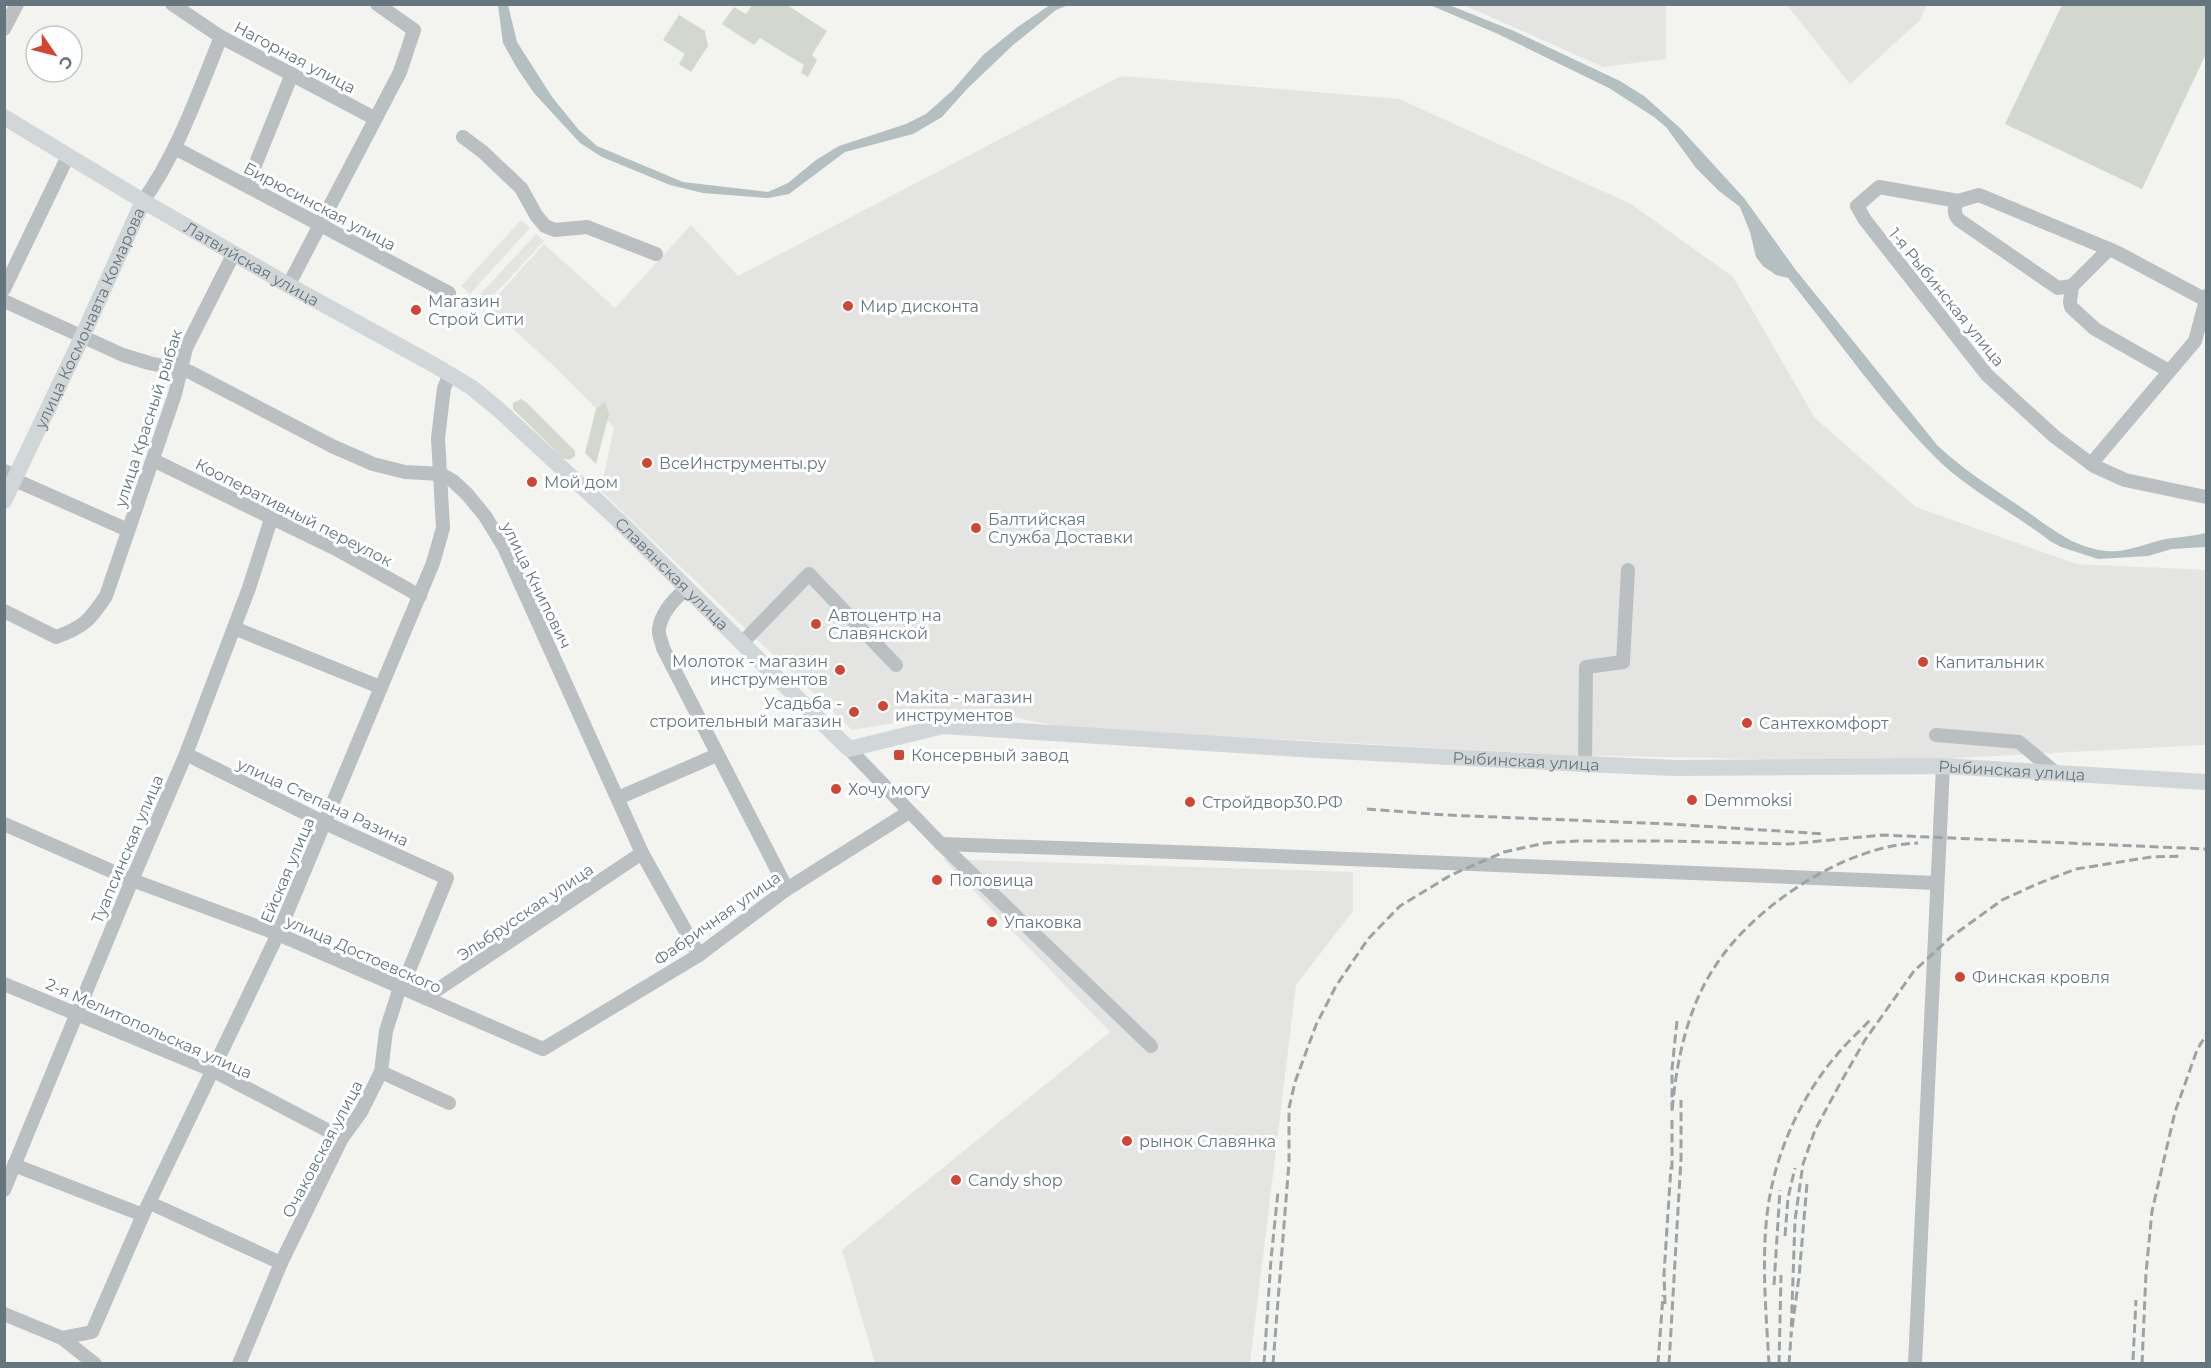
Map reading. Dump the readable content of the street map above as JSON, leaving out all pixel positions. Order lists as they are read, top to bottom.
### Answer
{
  "streets": {
    "main road": [
      "Латвийская улица",
      "улица Космонавта Комарова",
      "Славянская улица",
      "Рыбинская улица"
    ],
    "street": [
      "Нагорная улица",
      "Бирюсинская улица",
      "1-я Рыбинская улица",
      "улица Красный рыбак",
      "Кооперативный переулок",
      "улица Книпович",
      "улица Степана Разина",
      "Туапсинская улица",
      "Ейская улица",
      "Эльбрусская улица",
      "Фабричная улица",
      "улица Достоевского",
      "2-я Мелитопольская улица",
      "Очаковская улица"
    ]
  },
  "crossings": [
    ["Нагорная улица", "улица Космонавта Комарова"],
    ["Бирюсинская улица", "улица Космонавта Комарова"],
    ["Латвийская улица", "улица Космонавта Комарова"],
    ["Латвийская улица", "улица Красный рыбак"],
    ["Латвийская улица", "Славянская улица"],
    ["Латвийская улица", "Ейская улица"],
    ["улица Красный рыбак", "Кооперативный переулок"],
    ["Кооперативный переулок", "Туапсинская улица"],
    ["Кооперативный переулок", "Ейская улица"],
    ["Славянская улица", "Рыбинская улица"],
    ["Славянская улица", "Фабричная улица"],
    ["улица Книпович", "Ейская улица"],
    ["улица Книпович", "Эльбрусская улица"],
    ["улица Книпович", "Фабричная улица"],
    ["улица Степана Разина", "Туапсинская улица"],
    ["улица Степана Разина", "Ейская улица"],
    ["улица Степана Разина", "Очаковская улица"],
    ["Туапсинская улица", "улица Достоевского"],
    ["Туапсинская улица", "2-я Мелитопольская улица"],
    ["Ейская улица", "улица Достоевского"],
    ["Ейская улица", "2-я Мелитопольская улица"],
    ["Эльбрусская улица", "улица Достоевского"],
    ["Фабричная улица", "улица Достоевского"],
    ["улица Достоевского", "Очаковская улица"],
    ["2-я Мелитопольская улица", "Очаковская улица"]
  ],
  "places": {
    "other": [
      "Мир дисконта",
      "Магазин Строй Сити",
      "ВсеИнструменты.ру",
      "Мой дом",
      "Балтийская Служба Доставки",
      "Автоцентр на Славянской",
      "Капитальник",
      "Молоток - магазин инструментов",
      "Makita - магазин инструментов",
      "Усадьба - строительный магазин",
      "Сантехкомфорт",
      "Хочу могу",
      "Demmoksi",
      "Стройдвор30.РФ",
      "Половица",
      "Упаковка",
      "Финская кровля",
      "рынок Славянка",
      "Candy shop"
    ],
    "transit": ["Консервный завод"]
  },
  "north": "bottom right"
}
